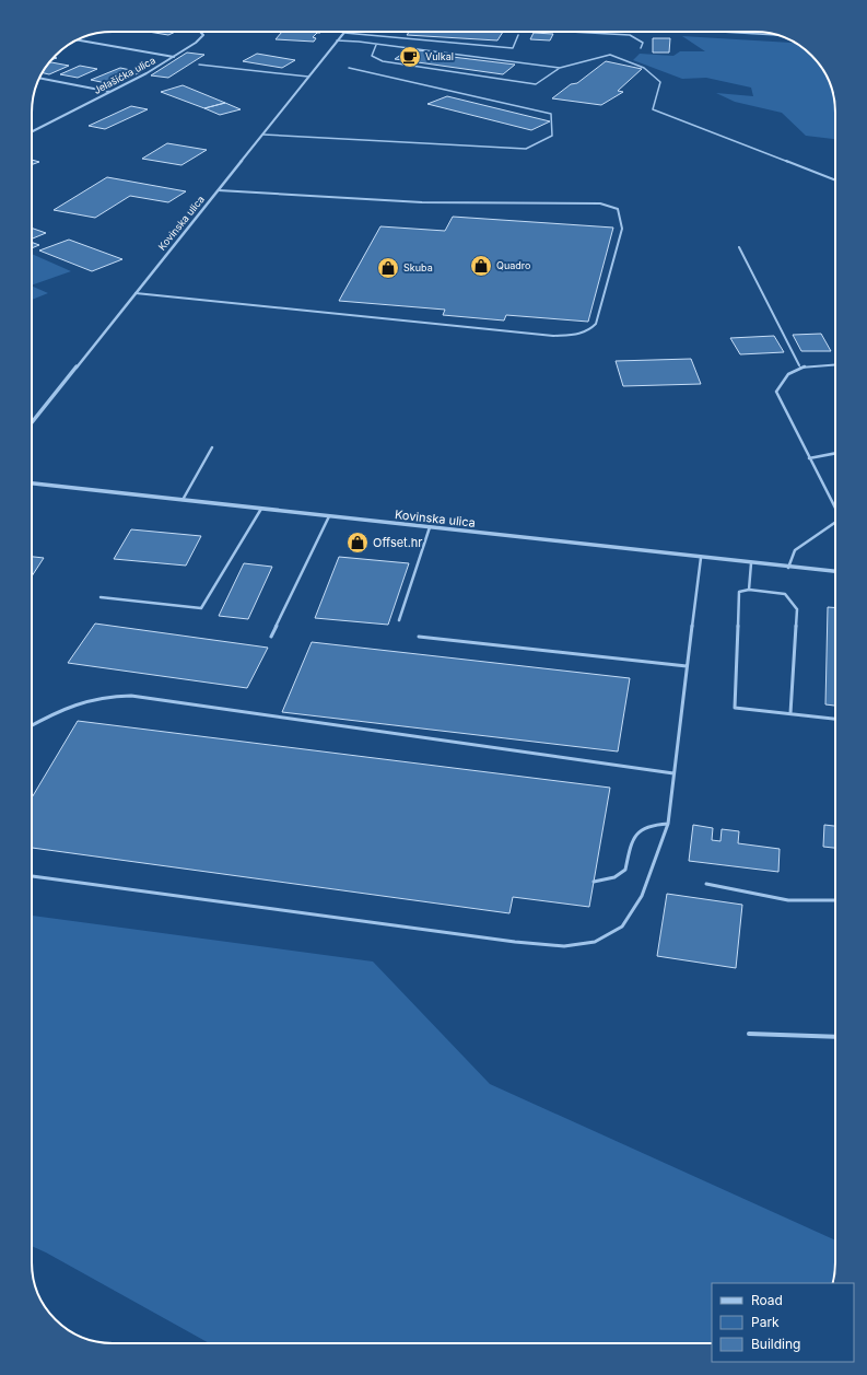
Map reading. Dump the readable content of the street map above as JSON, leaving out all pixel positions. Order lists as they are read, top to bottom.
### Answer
{
  "streets": {
    "street": ["Jelašićka ulica", "Kovinska ulica"]
  },
  "places": {
    "cafe": ["Vulkal"],
    "shop": ["Quadro", "Skuba", "Offset.hr"]
  },
  "legend": ["Road", "Park", "Building"]
}
